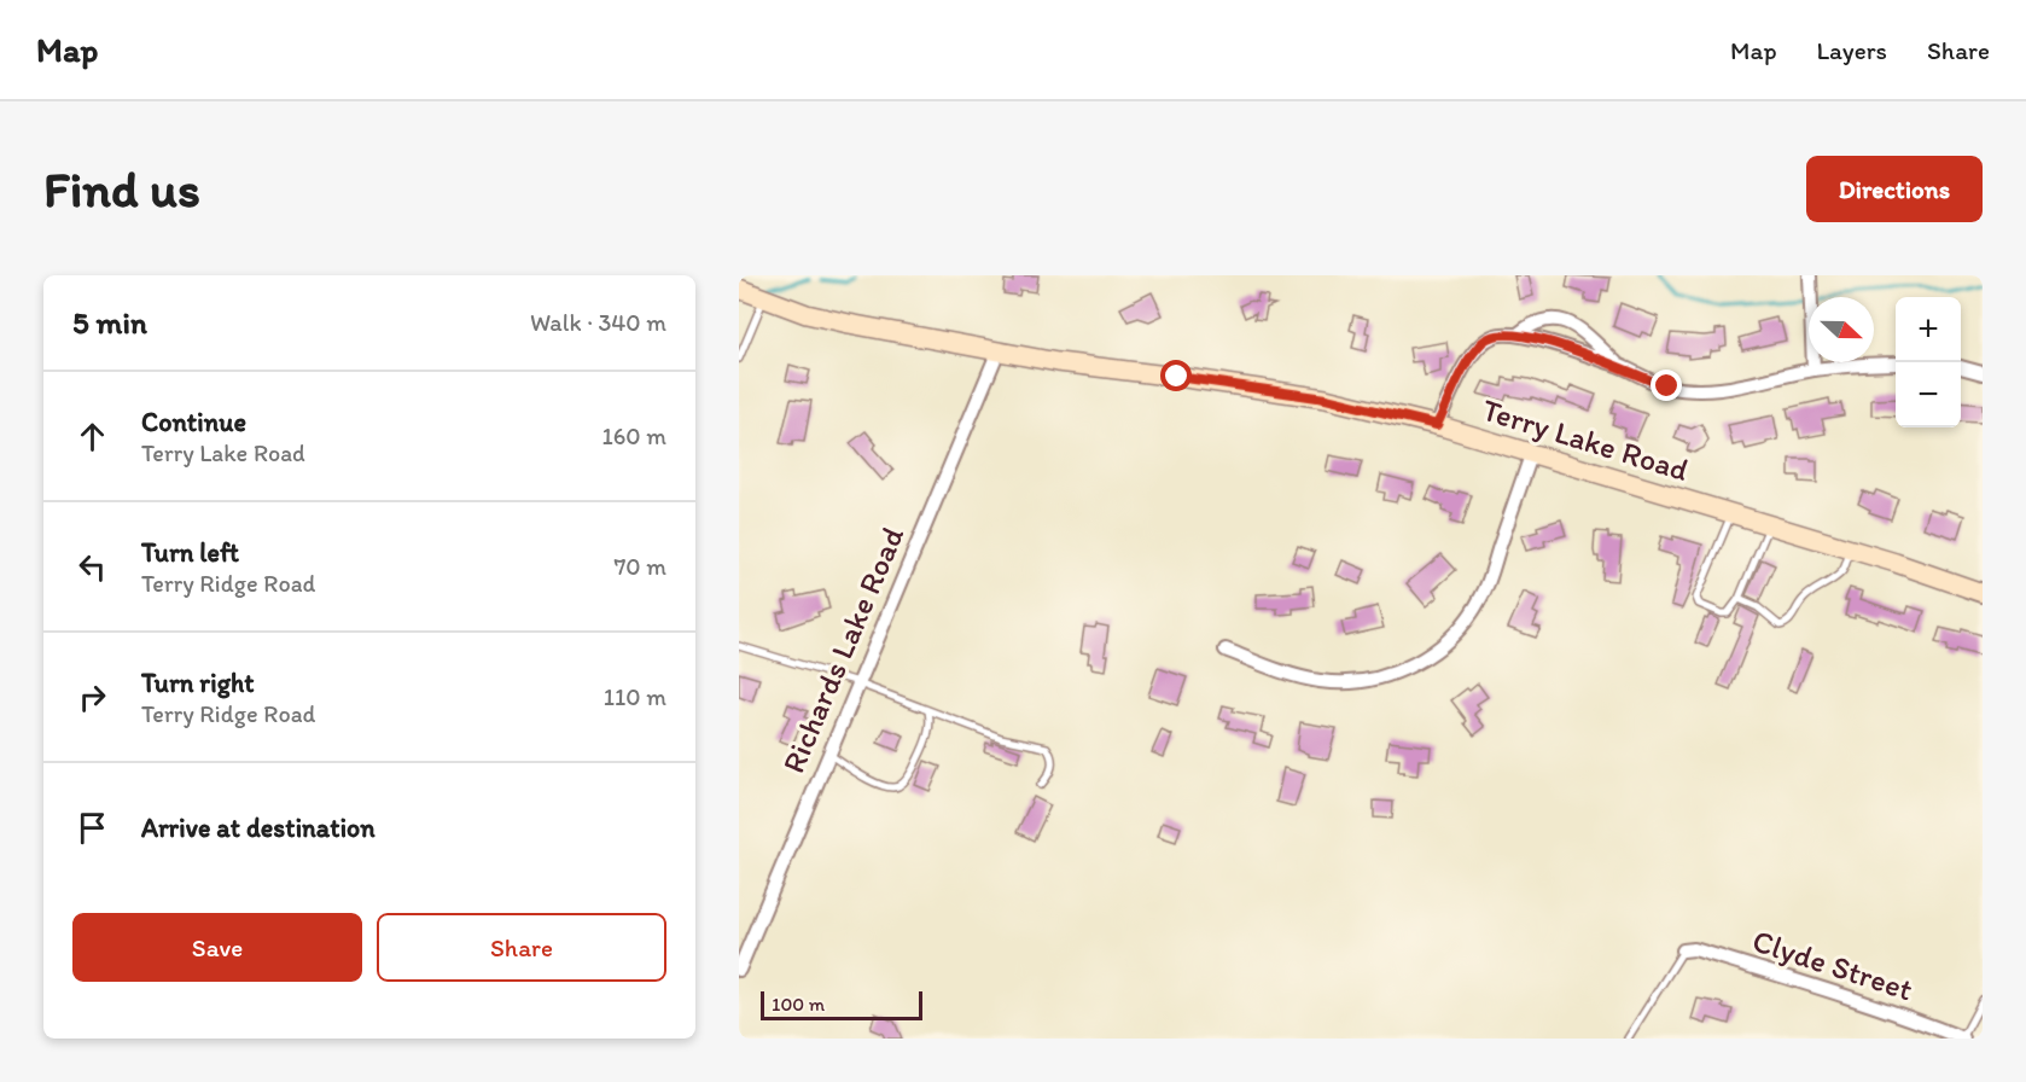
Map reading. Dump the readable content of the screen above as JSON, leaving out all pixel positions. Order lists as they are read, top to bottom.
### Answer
{
  "streets": {
    "main road": ["Terry Lake Road"],
    "street": ["Richards Lake Road", "Clyde Street"]
  },
  "crossings": [
    ["Terry Lake Road", "Richards Lake Road"]
  ],
  "scale_bar": "100 m",
  "north": "right",
  "page": {
    "header": "Map",
    "nav": ["Map", "Layers", "Share"],
    "buttons": [
      "Directions",
      ["Save", "Share"]
    ],
    "title": "Find us",
    "heading": ["5 min", "Walk · 340 m"],
    "map_buttons": ["+", "−"],
    "list": [
      ["Continue", "Terry Lake Road", "160 m"],
      ["Turn left", "Terry Ridge Road", "70 m"],
      ["Turn right", "Terry Ridge Road", "110 m"],
      "Arrive at destination"
    ],
    "scale": "100 m"
  }
}
